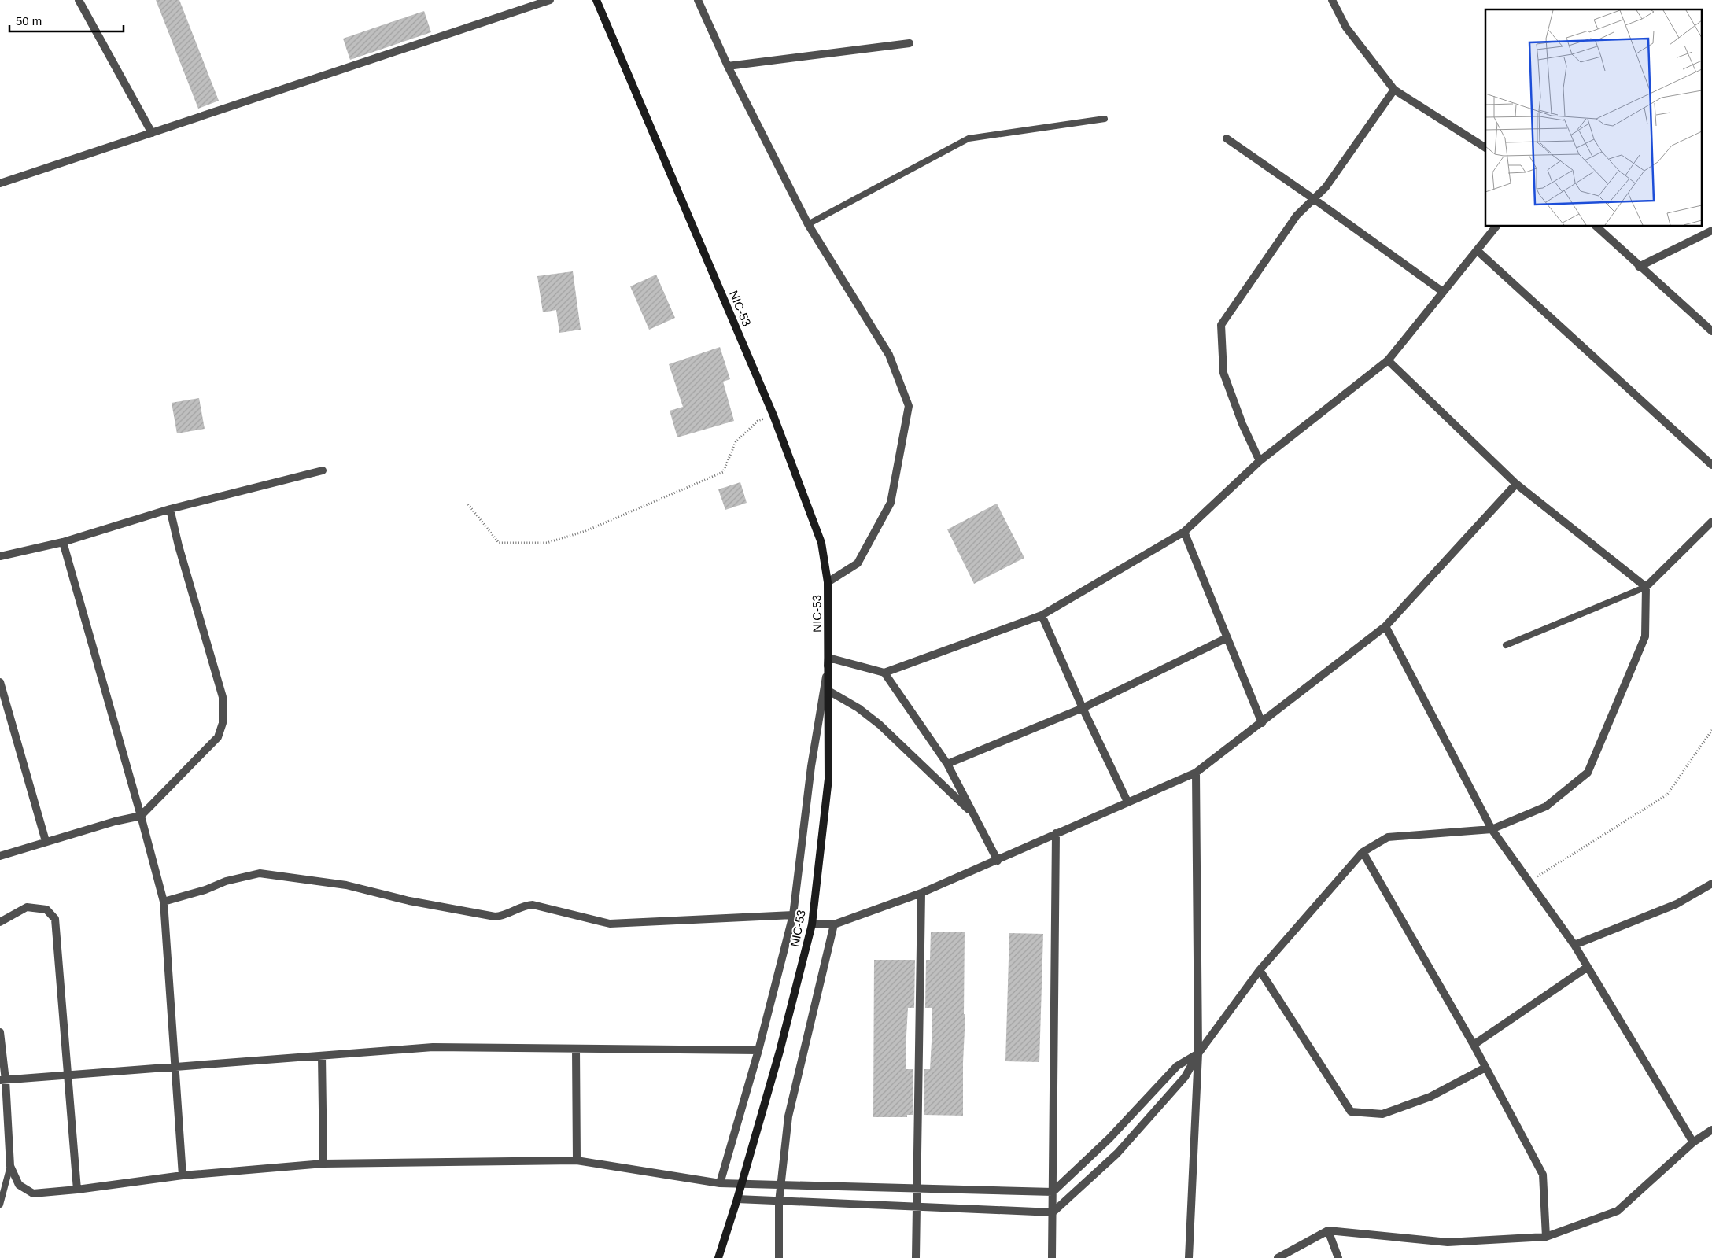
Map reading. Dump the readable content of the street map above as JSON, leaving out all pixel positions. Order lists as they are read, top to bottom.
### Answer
{
  "streets": {
    "main road": ["NIC-53"]
  },
  "scale_bar": "50 m"
}
